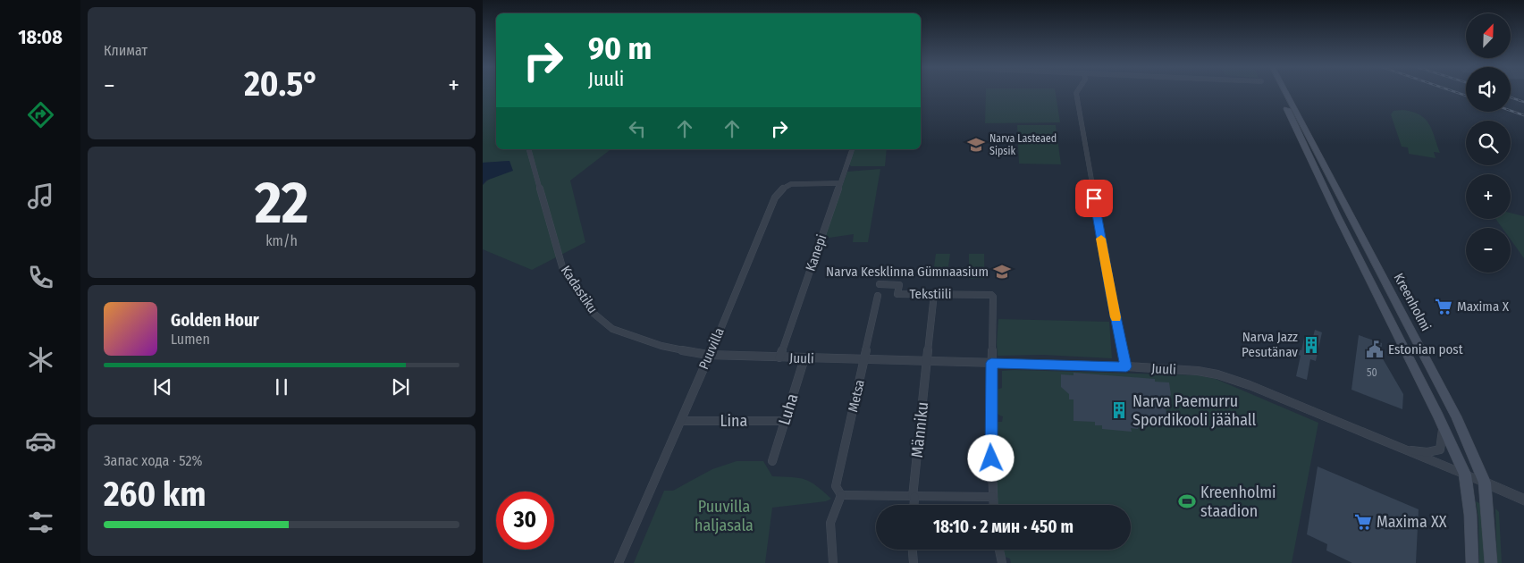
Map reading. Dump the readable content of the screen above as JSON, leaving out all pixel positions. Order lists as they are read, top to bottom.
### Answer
{
  "streets": {
    "main road": ["Kreenholmi"],
    "street": [
      "Kanepi",
      "Kadastiku",
      "Tekstiili",
      "Puuvilla",
      "Juuli",
      "Metsa",
      "Luha",
      "Lina",
      "Männiku"
    ]
  },
  "crossings": [
    ["Kanepi", "Puuvilla"],
    ["Kanepi", "Juuli"],
    ["Kadastiku", "Puuvilla"],
    ["Kadastiku", "Juuli"],
    ["Tekstiili", "Juuli"],
    ["Tekstiili", "Männiku"],
    ["Kreenholmi", "Juuli"],
    ["Puuvilla", "Juuli"],
    ["Puuvilla", "Lina"],
    ["Juuli", "Metsa"],
    ["Juuli", "Luha"],
    ["Juuli", "Männiku"],
    ["Luha", "Lina"]
  ],
  "parks": ["Puuvilla haljasala"],
  "places": {
    "school or university": ["Narva Lasteaed Sipsik", "Narva Kesklinna Gümnaasium"],
    "supermarket": ["Maxima X", "Maxima XX"],
    "building": ["Narva Jazz Pesutänav", "Narva Paemurru Spordikooli jäähall"],
    "public building": ["Estonian post"],
    "sports": ["Kreenholmi staadion"]
  },
  "house_numbers": ["50"],
  "north": "top right",
  "page": {
    "tabs": "18:08",
    "tile": [
      "Климат",
      ["22", "km/h"],
      ["Запас хода · 52%", "260 km"]
    ],
    "map_buttons": ["+", "−"],
    "turn": ["90 m", "Juuli"],
    "heat": ["−", "20.5°", "+"],
    "song": ["Golden Hour", "Lumen"],
    "limit": "30",
    "trip": "18:10 · 2 мин · 450 m"
  }
}
